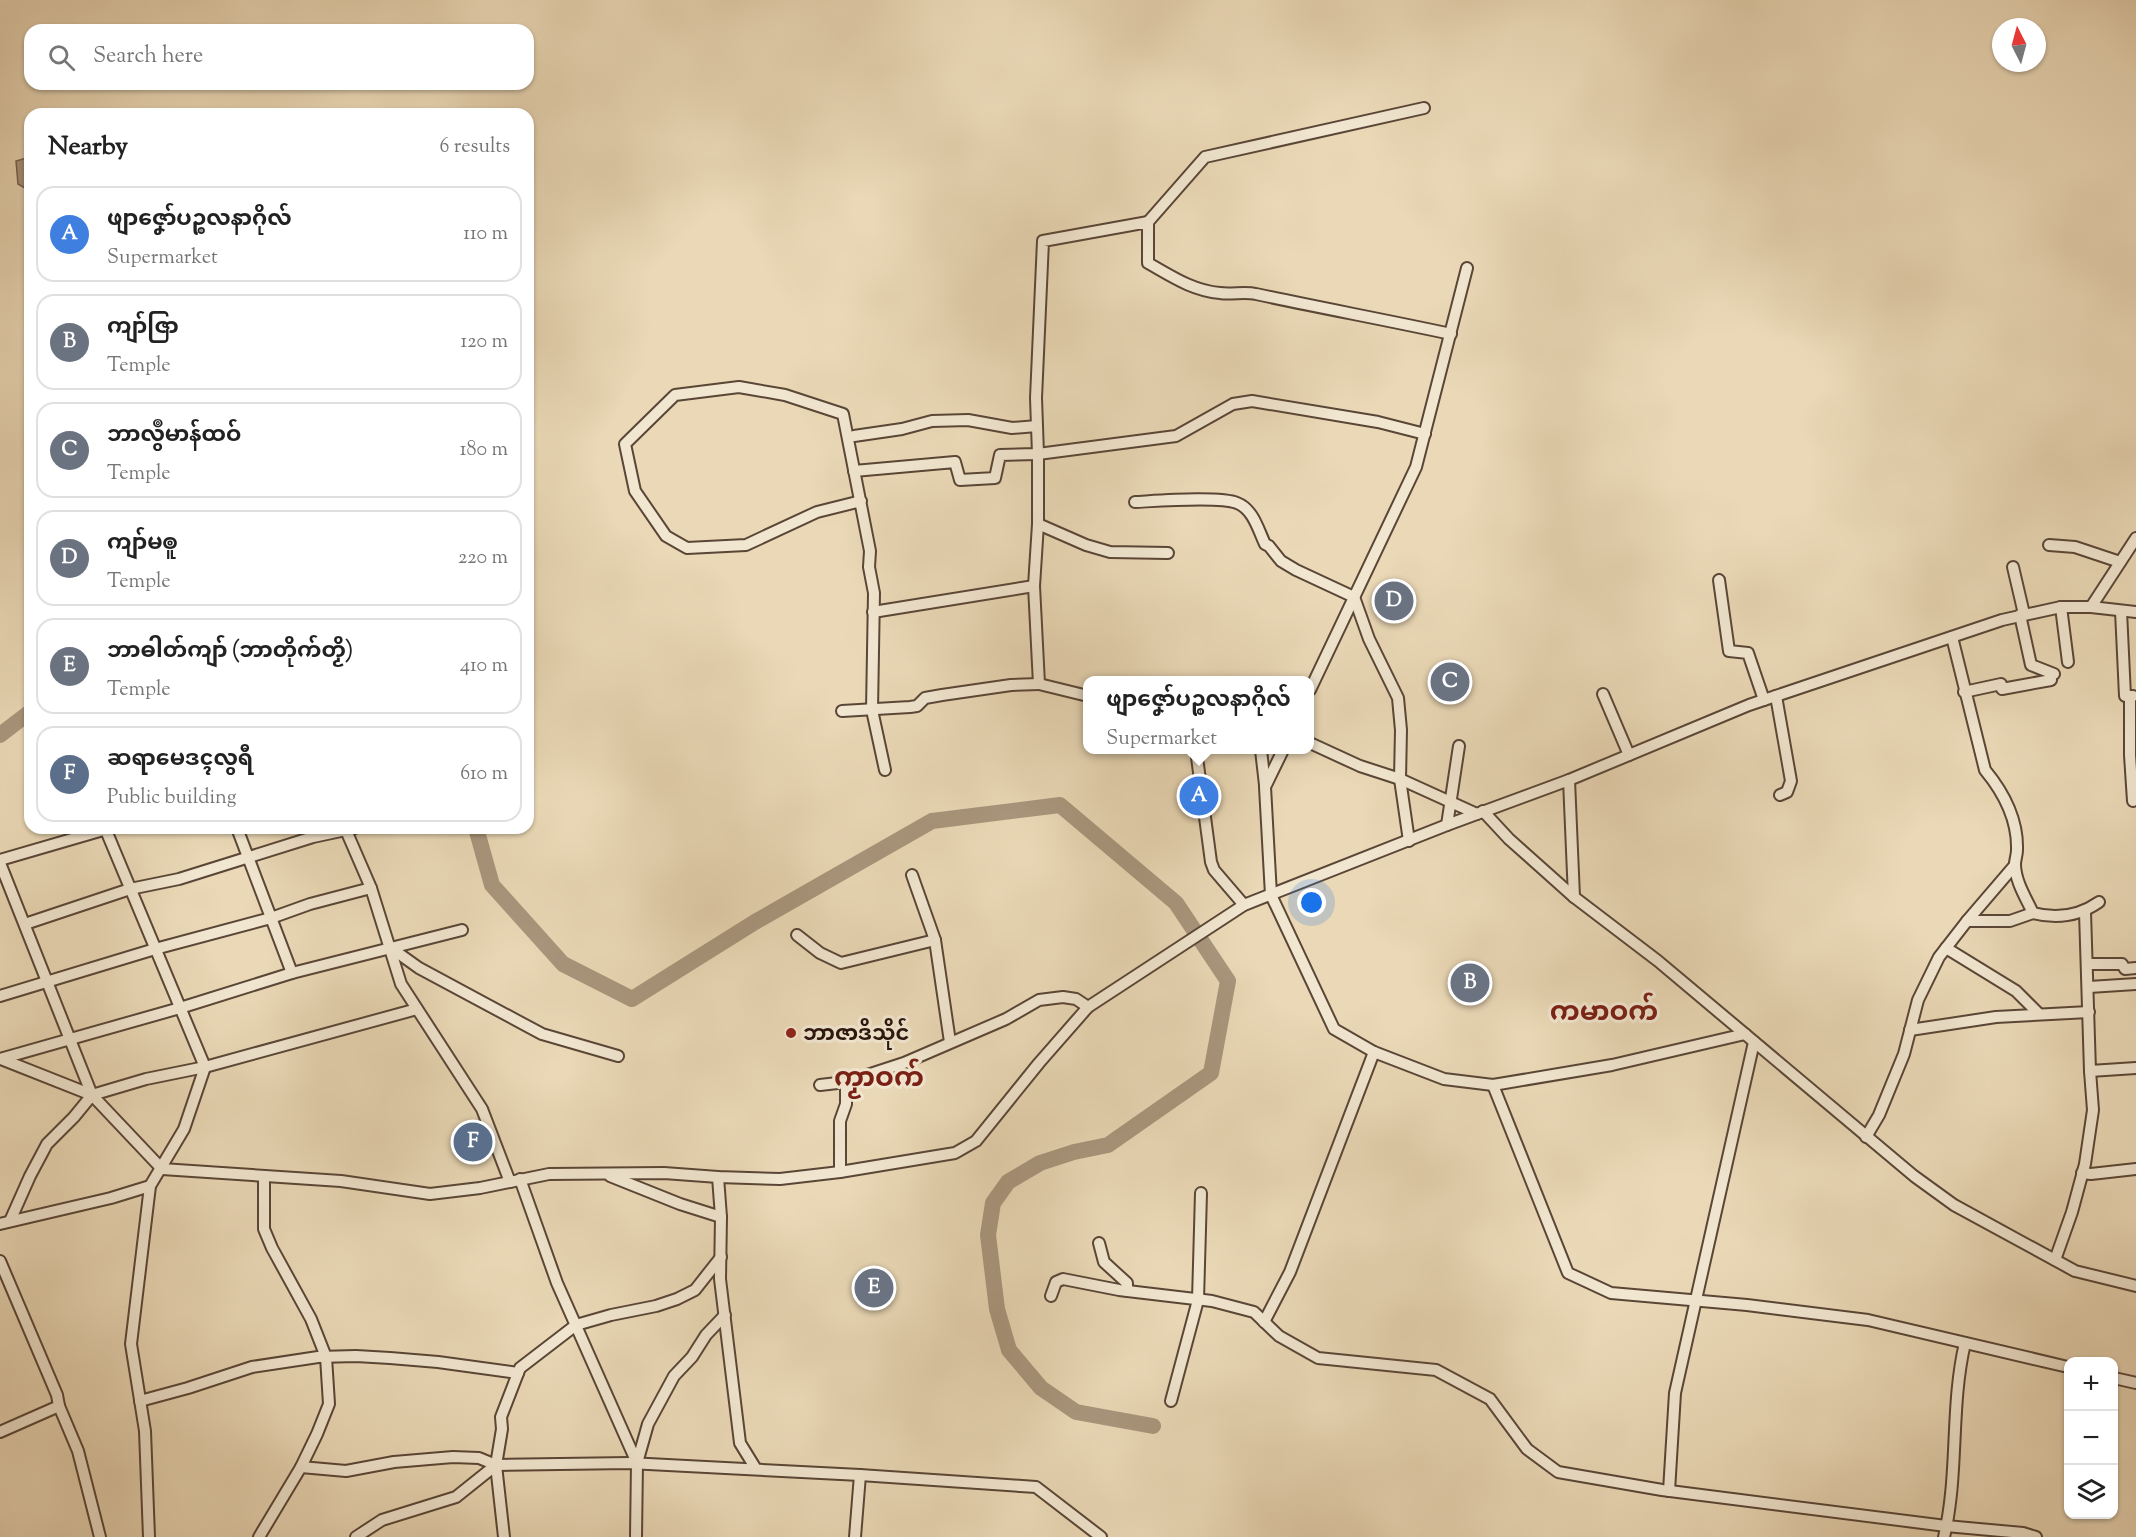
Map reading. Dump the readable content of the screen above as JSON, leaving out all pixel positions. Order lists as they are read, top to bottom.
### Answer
{
  "districts": ["ကမာဝက်", "ကၟာဝက်"],
  "places": ["ဘာဇာဒိသိုင်"],
  "north": "top",
  "page": {
    "search": "Search here",
    "heading": ["Nearby", "6 results"],
    "list": [
      {
        "mark": "A",
        "name": "ဖျာဇၞော်ပဉ္စလနာဂိုလ်",
        "note": "Supermarket",
        "value": "110 m"
      },
      {
        "mark": "B",
        "name": "ကျာ်ဇြာ",
        "note": "Temple",
        "value": "120 m"
      },
      {
        "mark": "C",
        "name": "ဘာလွဳမာန်ထဝ်",
        "note": "Temple",
        "value": "180 m"
      },
      {
        "mark": "D",
        "name": "ကျာ်မၜူ",
        "note": "Temple",
        "value": "220 m"
      },
      {
        "mark": "E",
        "name": "ဘာဓါတ်ကျာ် (ဘာတိုက်တၟိ)",
        "note": "Temple",
        "value": "410 m"
      },
      {
        "mark": "F",
        "name": "ဆရာမေဒၚလွရီ",
        "note": "Public building",
        "value": "610 m"
      }
    ],
    "pins": [
      "D",
      "C",
      "A",
      "B",
      "F",
      "E"
    ],
    "popup": ["ဖျာဇၞော်ပဉ္စလနာဂိုလ်", "Supermarket"],
    "map_buttons": ["+", "−"]
  }
}
